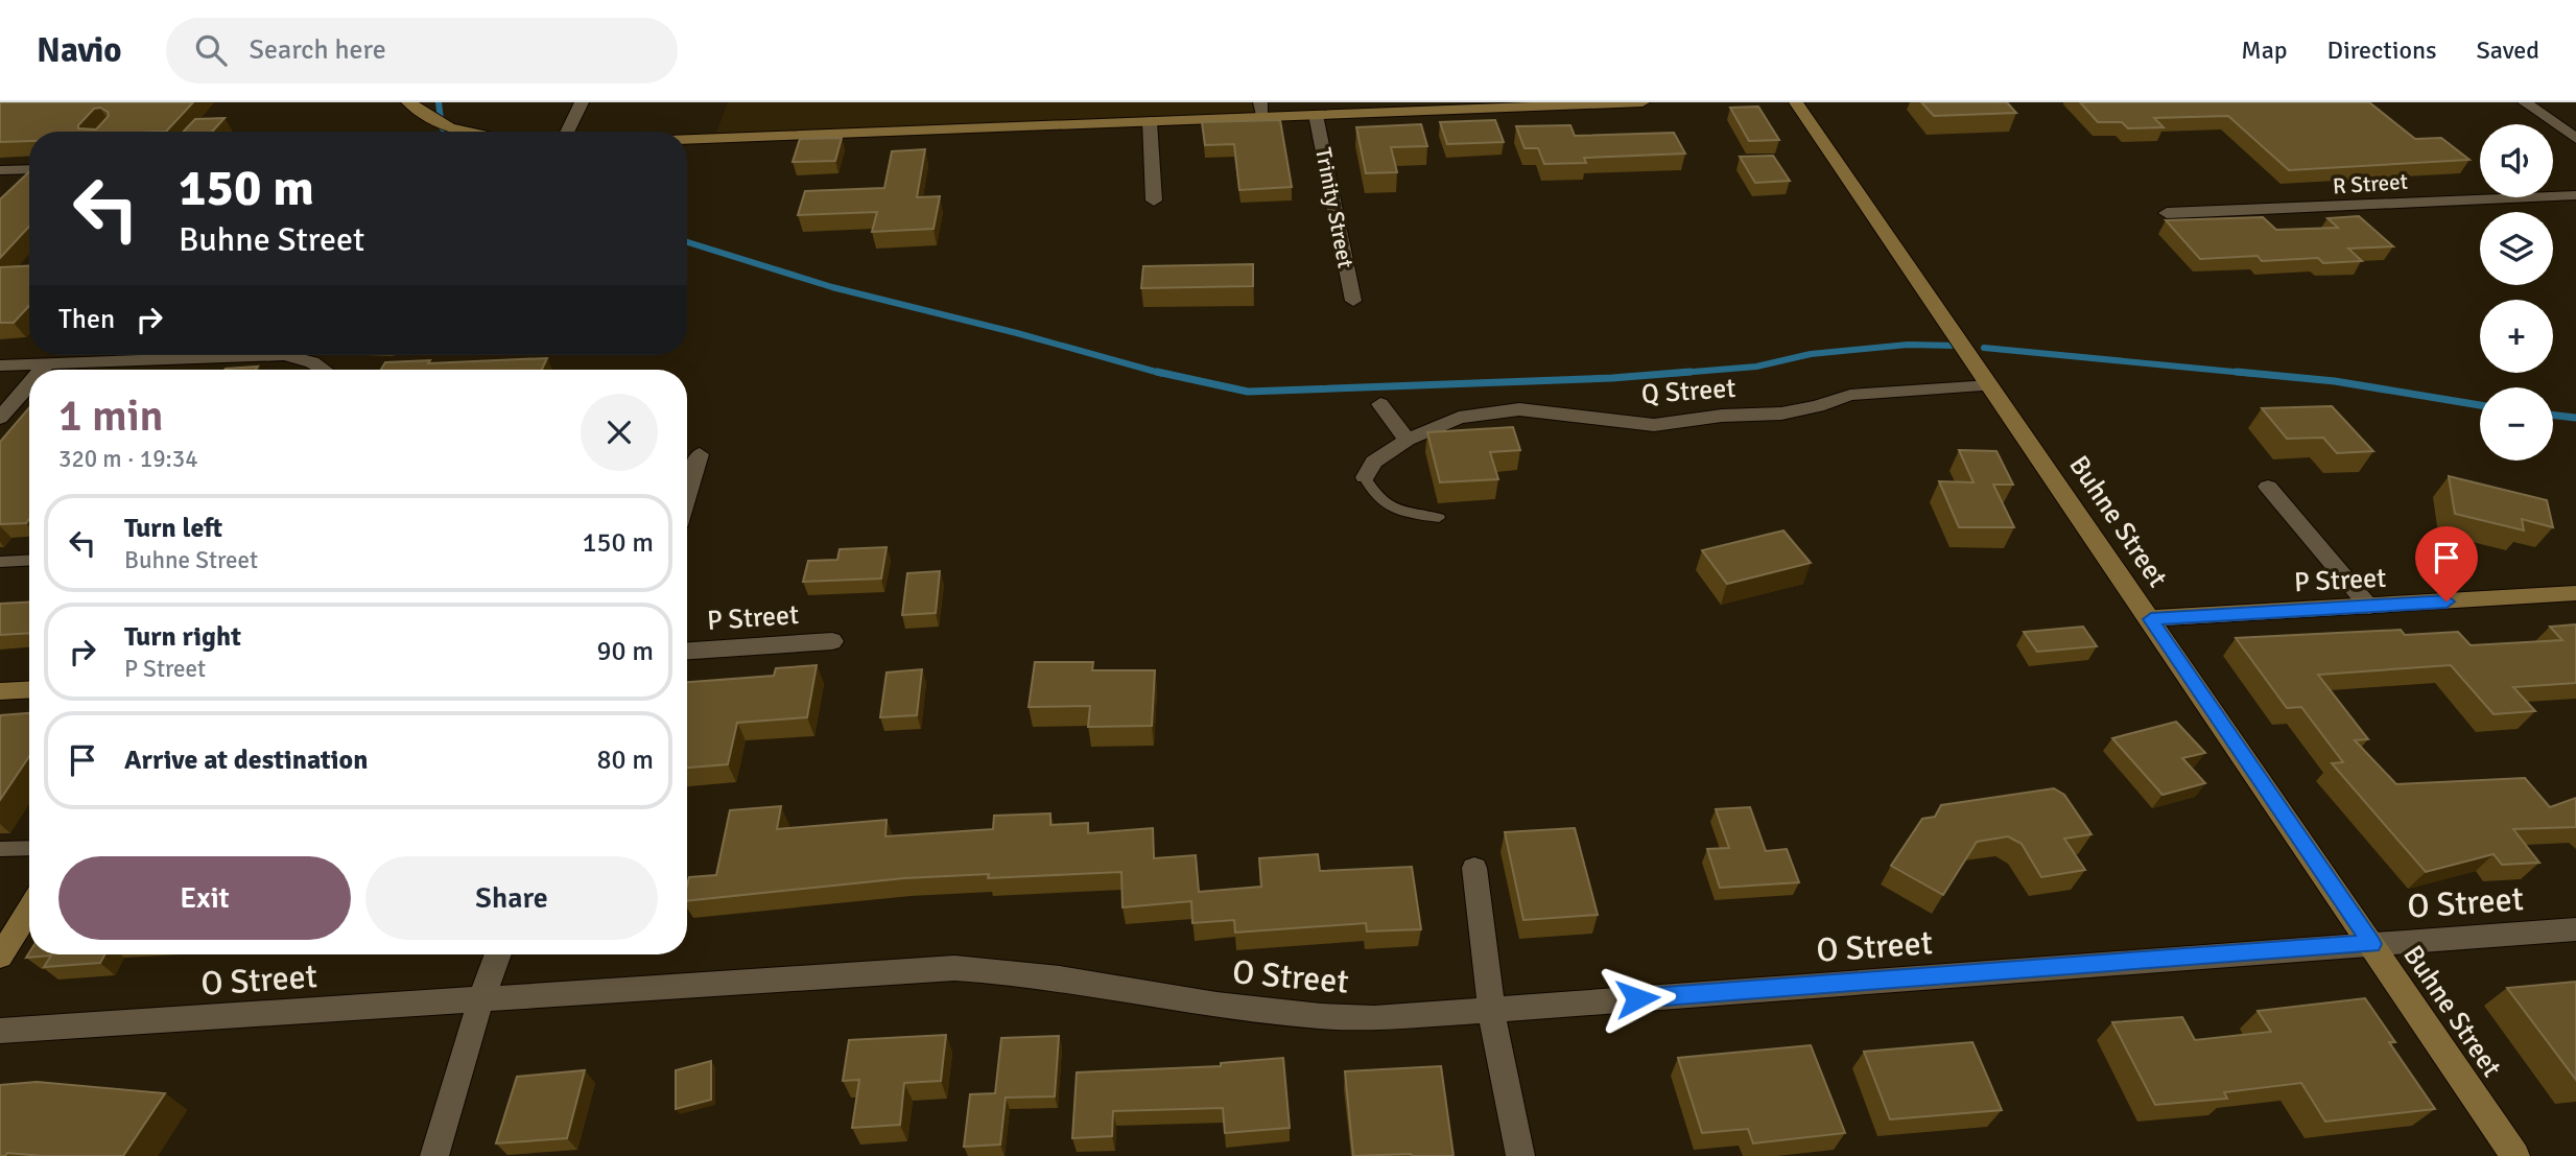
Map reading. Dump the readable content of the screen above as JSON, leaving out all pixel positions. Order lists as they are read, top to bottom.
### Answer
{
  "streets": {
    "street": [
      "R Street",
      "Trinity Street",
      "Q Street",
      "Buhne Street",
      "P Street",
      "O Street"
    ]
  },
  "crossings": [
    ["Q Street", "Buhne Street"],
    ["Buhne Street", "P Street"],
    ["Buhne Street", "O Street"]
  ],
  "page": {
    "header": "Navio",
    "search": "Search here",
    "nav": ["Map", "Directions", "Saved"],
    "map_buttons": ["+", "−"],
    "turn": ["150 m", "Buhne Street"],
    "then": "Then",
    "heading": ["1 min", "320 m · 19:34"],
    "list": [
      {
        "name": "Turn left",
        "note": "Buhne Street",
        "value": "150 m"
      },
      {
        "name": "Turn right",
        "note": "P Street",
        "value": "90 m"
      },
      {
        "name": "Arrive at destination",
        "value": "80 m"
      }
    ],
    "buttons": ["Exit", "Share"]
  }
}
